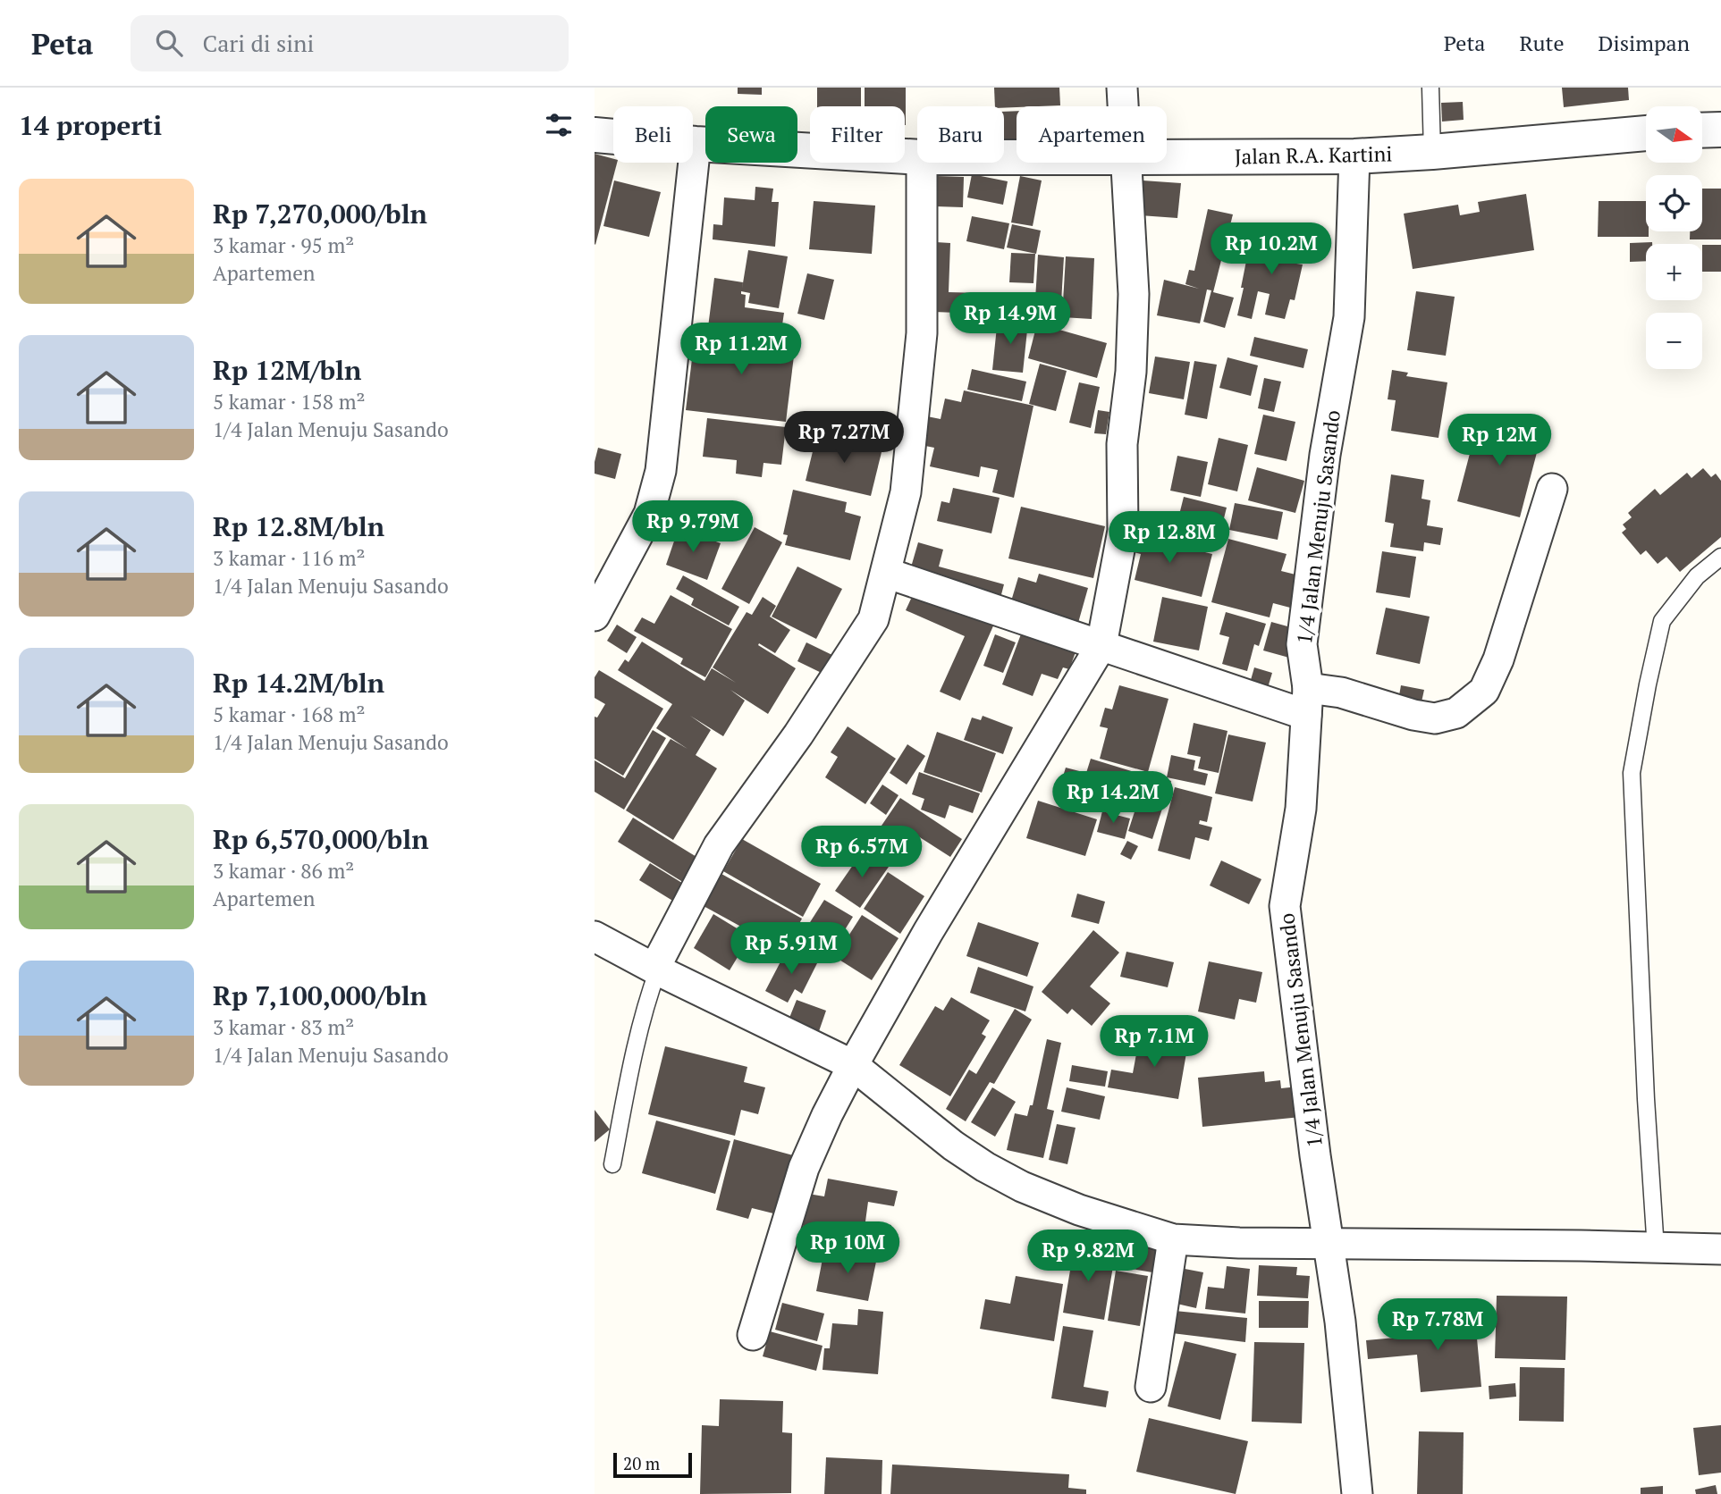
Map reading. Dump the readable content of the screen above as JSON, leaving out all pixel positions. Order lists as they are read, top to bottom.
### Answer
{
  "streets": {
    "street": ["Jalan R.A. Kartini", "1/4 Jalan Menuju Sasando"]
  },
  "crossings": [
    ["Jalan R.A. Kartini", "1/4 Jalan Menuju Sasando"]
  ],
  "scale_bar": "20 m",
  "north": "right",
  "page": {
    "header": "Peta",
    "search": "Cari di sini",
    "nav": ["Peta", "Rute", "Disimpan"],
    "heading": "14 properti",
    "map_buttons": ["+", "−"],
    "chip": [
      "Beli",
      "Sewa",
      "Filter",
      "Baru",
      "Apartemen"
    ],
    "list": [
      {
        "name": "Rp 7,270,000/bln",
        "note": "3 kamar · 95 m² · Apartemen"
      },
      {
        "name": "Rp 12M/bln",
        "note": "5 kamar · 158 m² · 1/4 Jalan Menuju Sasando"
      },
      {
        "name": "Rp 12.8M/bln",
        "note": "3 kamar · 116 m² · 1/4 Jalan Menuju Sasando"
      },
      {
        "name": "Rp 14.2M/bln",
        "note": "5 kamar · 168 m² · 1/4 Jalan Menuju Sasando"
      },
      {
        "name": "Rp 6,570,000/bln",
        "note": "3 kamar · 86 m² · Apartemen"
      },
      {
        "name": "Rp 7,100,000/bln",
        "note": "3 kamar · 83 m² · 1/4 Jalan Menuju Sasando"
      }
    ],
    "price": [
      "Rp 10.2M",
      "Rp 14.9M",
      "Rp 11.2M",
      "Rp 7.27M",
      "Rp 12M",
      "Rp 9.79M",
      "Rp 12.8M",
      "Rp 14.2M",
      "Rp 6.57M",
      "Rp 5.91M",
      "Rp 7.1M",
      "Rp 10M",
      "Rp 9.82M",
      "Rp 7.78M"
    ],
    "scale": "20 m"
  }
}
